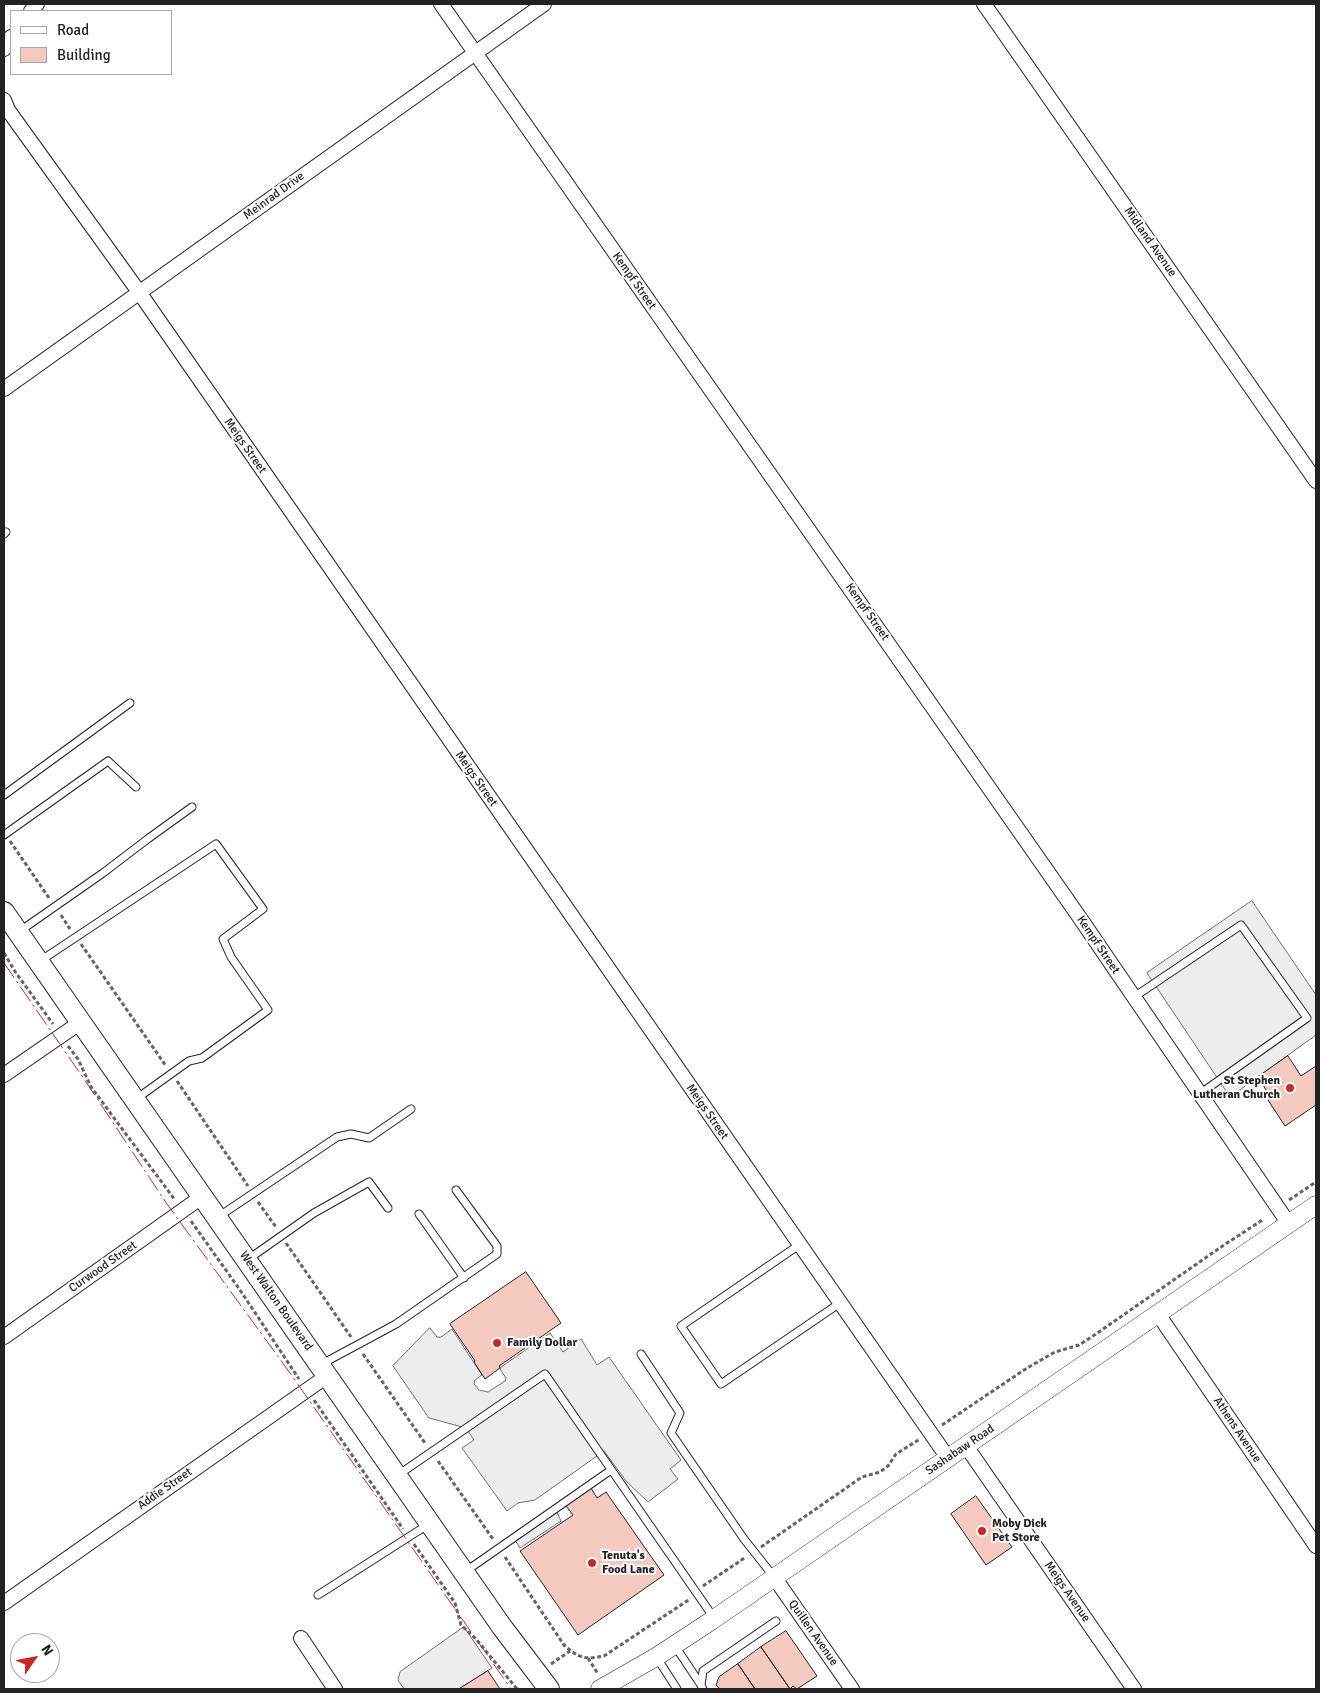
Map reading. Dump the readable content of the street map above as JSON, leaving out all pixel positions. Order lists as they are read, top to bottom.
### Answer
{
  "streets": {
    "main road": ["West Walton Boulevard"],
    "street": [
      "Meinrad Drive",
      "Midland Avenue",
      "Kempf Street",
      "Meigs Street",
      "Curwood Street",
      "Athens Avenue",
      "Sashabaw Road",
      "Addie Street",
      "Meigs Avenue",
      "Quillen Avenue"
    ]
  },
  "crossings": [
    ["Meinrad Drive", "Kempf Street"],
    ["Meinrad Drive", "Meigs Street"],
    ["Kempf Street", "Sashabaw Road"],
    ["Meigs Street", "Sashabaw Road"],
    ["Curwood Street", "West Walton Boulevard"],
    ["West Walton Boulevard", "Addie Street"],
    ["Athens Avenue", "Sashabaw Road"],
    ["Sashabaw Road", "Meigs Avenue"],
    ["Sashabaw Road", "Quillen Avenue"]
  ],
  "places": [
    "St Stephen Lutheran Church",
    "Family Dollar",
    "Moby Dick Pet Store",
    "Tenuta's Food Lane"
  ],
  "legend": ["Road", "Building"],
  "north": "top right"
}
